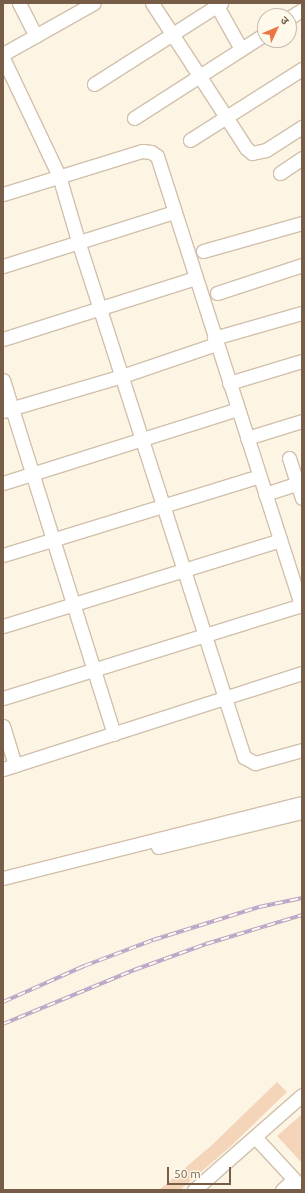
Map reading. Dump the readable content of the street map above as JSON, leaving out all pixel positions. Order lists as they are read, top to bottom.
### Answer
{
  "scale_bar": "50 m",
  "north": "top right"
}
